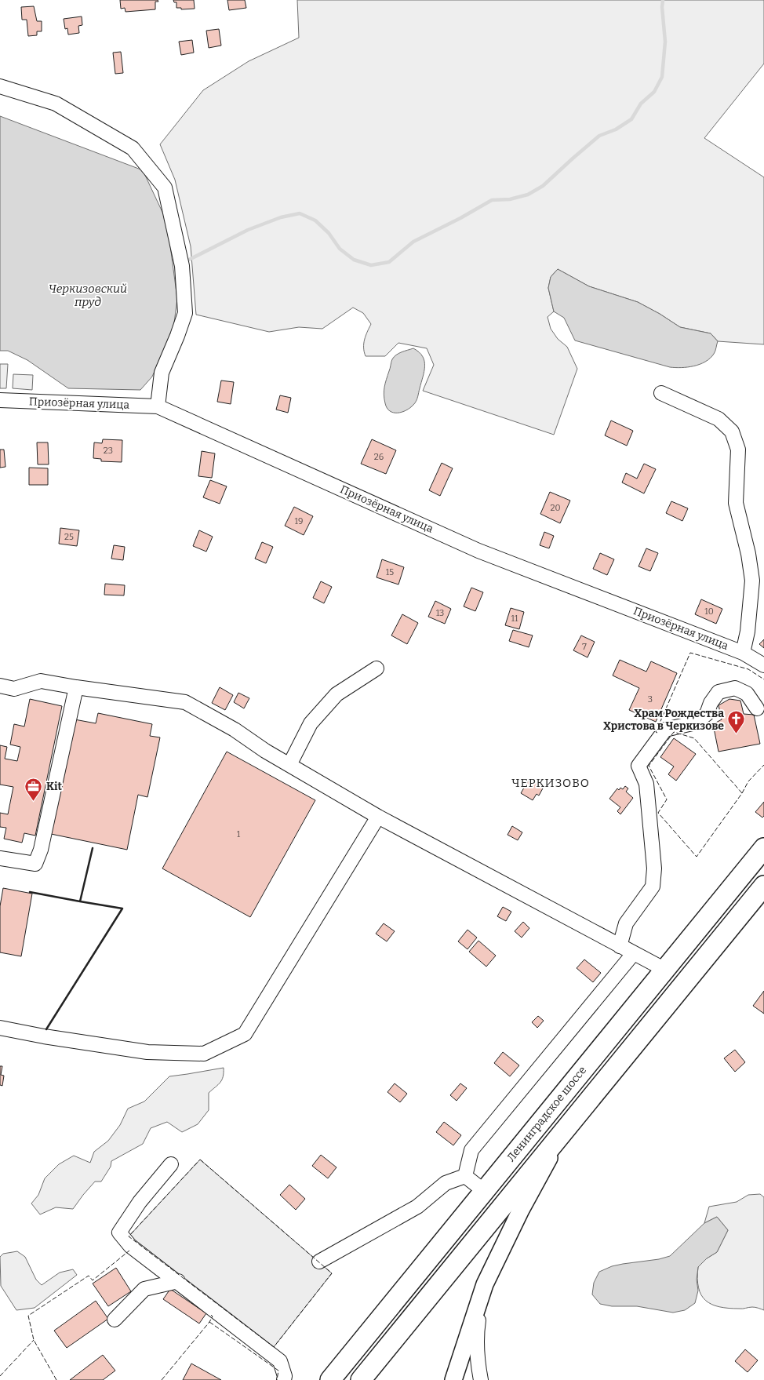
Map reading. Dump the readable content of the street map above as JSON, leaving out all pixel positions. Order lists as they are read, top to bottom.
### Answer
{
  "streets": {
    "highway": ["Ленинградское шоссе"],
    "street": ["Приозёрная улица"]
  },
  "districts": ["ЧЕРКИЗОВО"],
  "water": ["Черкизовский пруд"],
  "places": {
    "church": ["Храм Рождества Христова в Черкизове"],
    "office": ["Kit"]
  },
  "house_numbers": [
    "23",
    "26",
    "20",
    "19",
    "25",
    "15",
    "10",
    "13",
    "11",
    "7",
    "3",
    "1"
  ]
}
